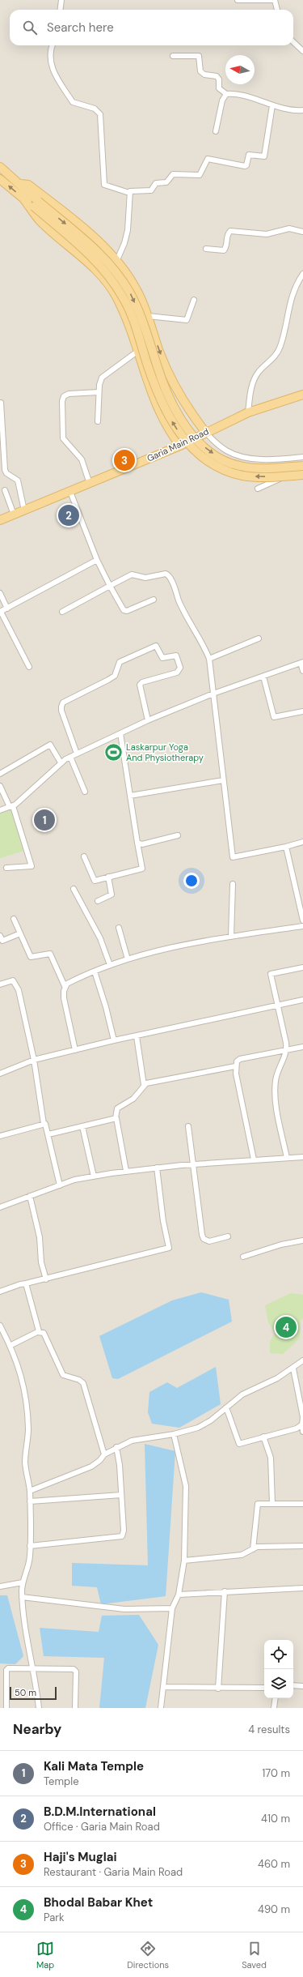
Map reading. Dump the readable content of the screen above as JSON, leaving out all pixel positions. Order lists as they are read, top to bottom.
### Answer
{
  "streets": {
    "main road": ["Garia Main Road"]
  },
  "places": {
    "sports": ["Laskarpur Yoga And Physiotherapy"]
  },
  "scale_bar": "50 m",
  "north": "left",
  "page": {
    "search": "Search here",
    "pins": [
      "3",
      "2",
      "1",
      "4"
    ],
    "scale": "50 m",
    "heading": ["Nearby", "4 results"],
    "list": [
      {
        "mark": "1",
        "name": "Kali Mata Temple",
        "note": "Temple",
        "value": "170 m"
      },
      {
        "mark": "2",
        "name": "B.D.M.International",
        "note": "Office · Garia Main Road",
        "value": "410 m"
      },
      {
        "mark": "3",
        "name": "Haji's Muglai",
        "note": "Restaurant · Garia Main Road",
        "value": "460 m"
      },
      {
        "mark": "4",
        "name": "Bhodal Babar Khet",
        "note": "Park",
        "value": "490 m"
      }
    ],
    "nav": ["Map", "Directions", "Saved"]
  }
}
